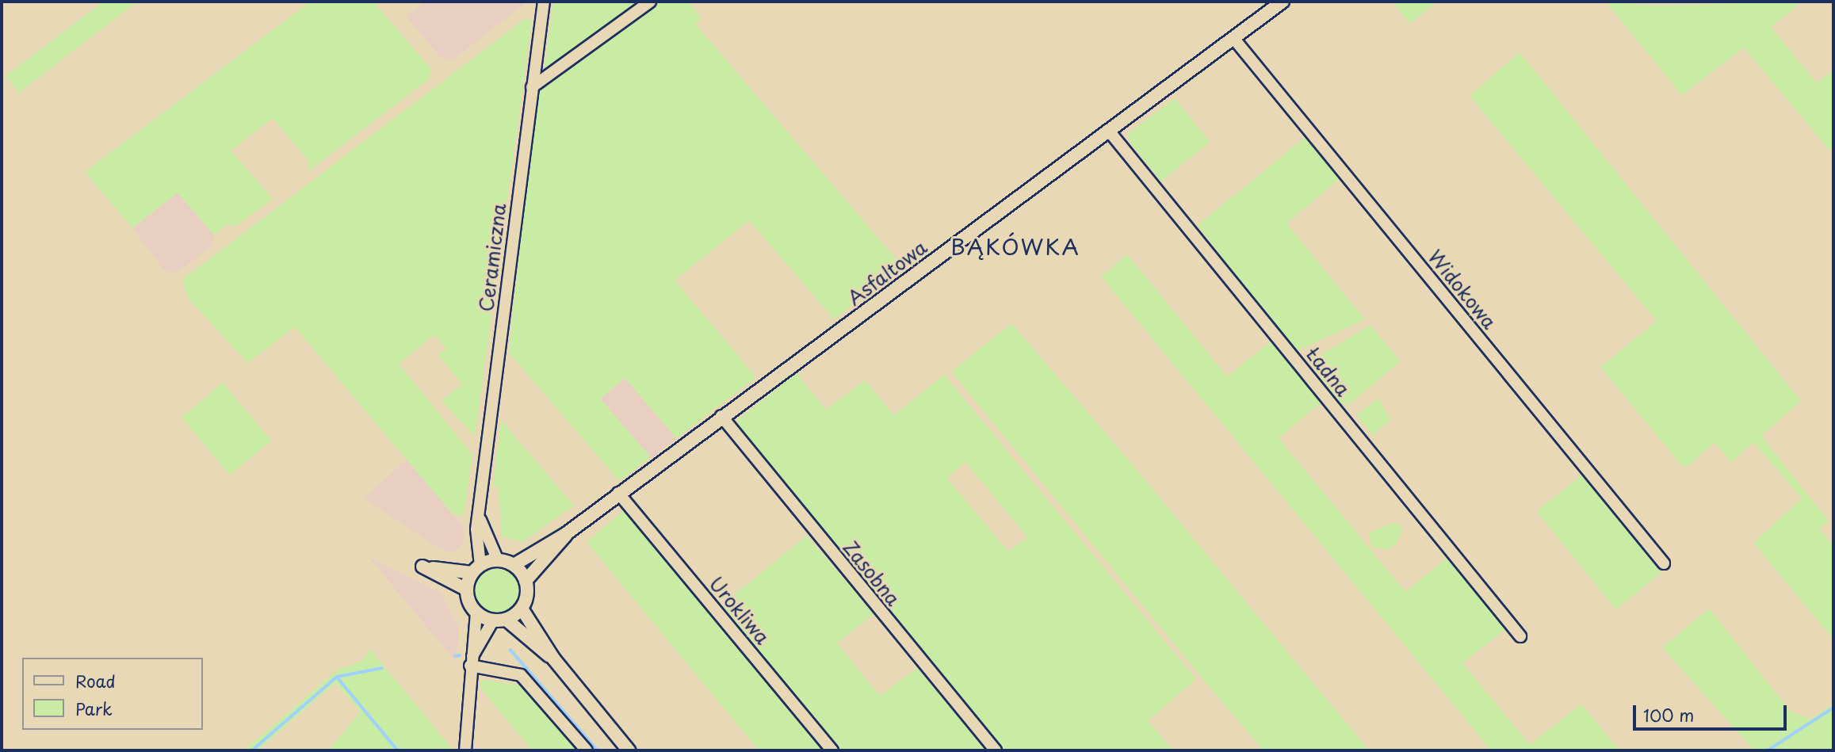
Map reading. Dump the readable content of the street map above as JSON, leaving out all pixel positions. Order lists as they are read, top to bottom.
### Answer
{
  "streets": {
    "street": [
      "Ceramiczna",
      "Asfaltowa",
      "Widokowa",
      "Ładna",
      "Zasobna",
      "Urokliwa"
    ]
  },
  "crossings": [
    ["Ceramiczna", "Asfaltowa"],
    ["Asfaltowa", "Widokowa"],
    ["Asfaltowa", "Ładna"],
    ["Asfaltowa", "Zasobna"],
    ["Asfaltowa", "Urokliwa"]
  ],
  "districts": ["BĄKÓWKA"],
  "legend": ["Road", "Park"],
  "scale_bar": "100 m"
}
